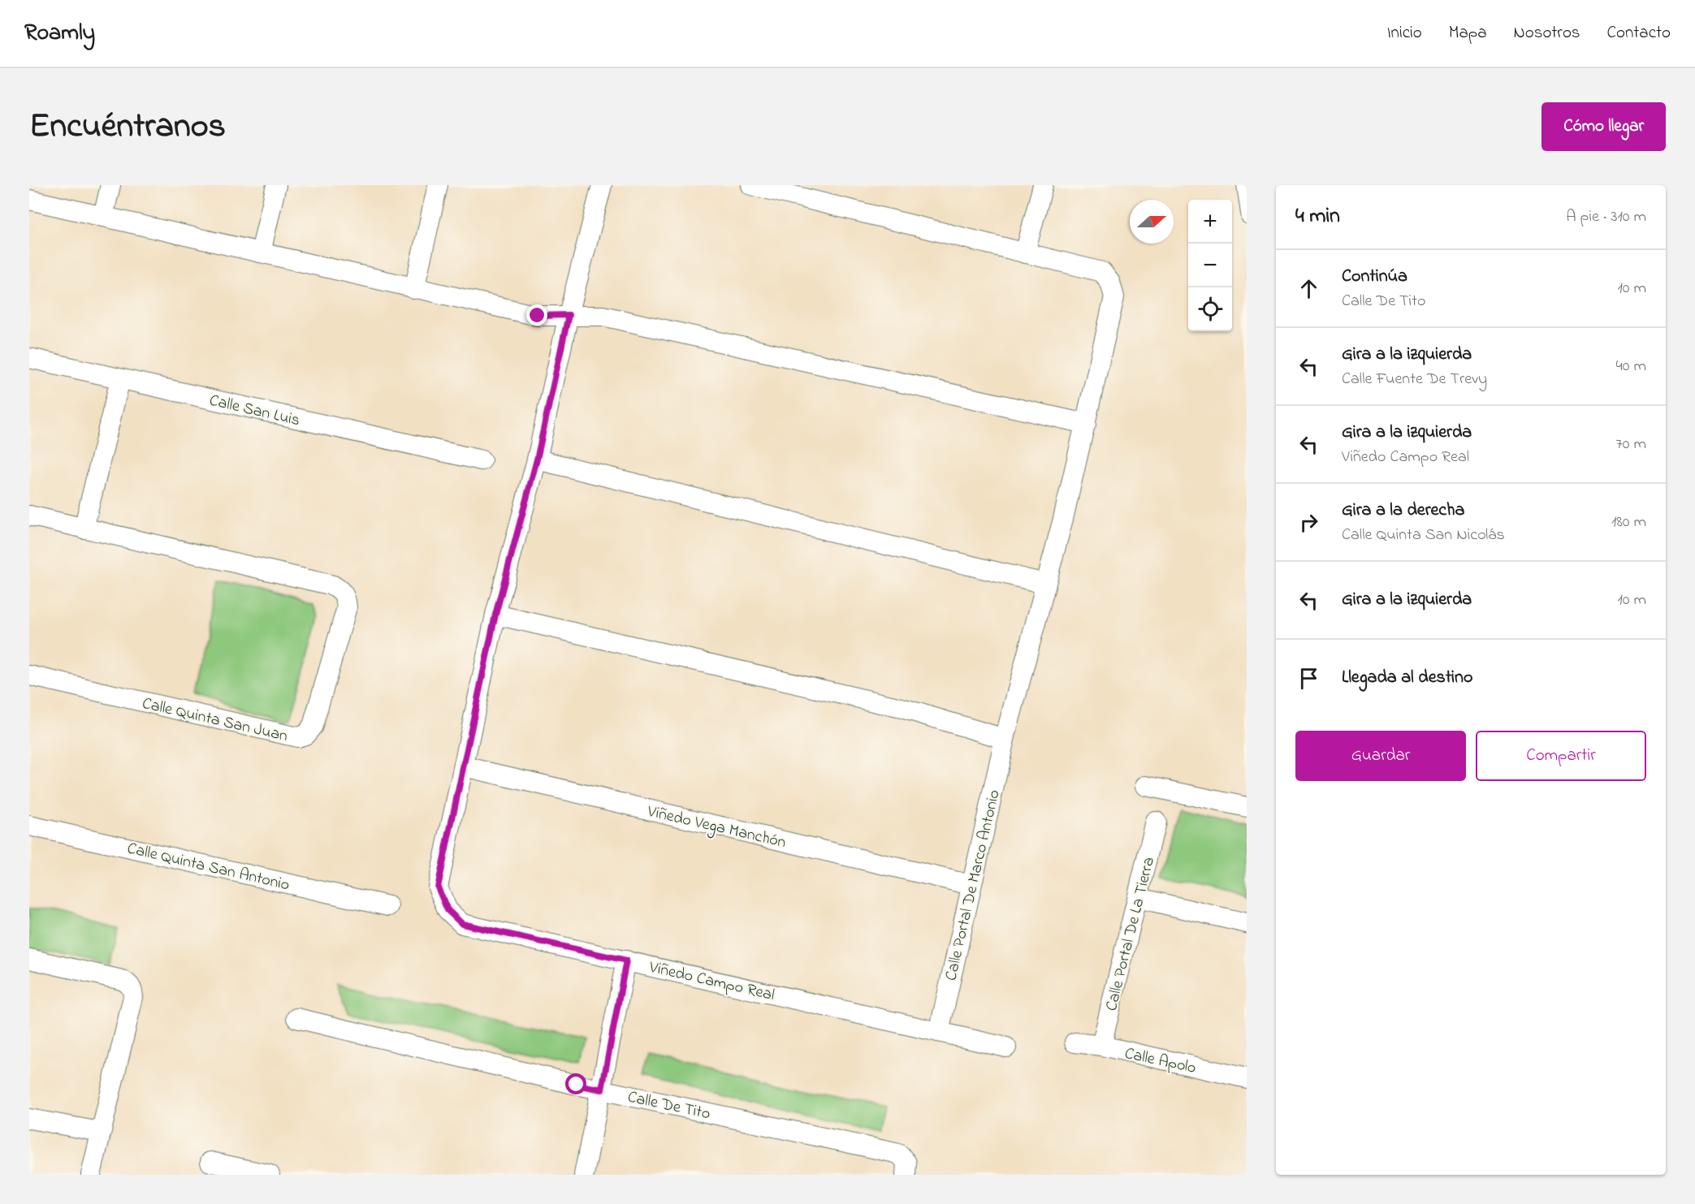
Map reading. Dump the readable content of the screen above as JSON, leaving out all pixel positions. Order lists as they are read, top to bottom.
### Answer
{
  "streets": {
    "street": [
      "Calle San Luis",
      "Calle Quinta San Juan",
      "Viñedo Vega Manchón",
      "Calle Quinta San Antonio",
      "Calle Portal De Marco Antonio",
      "Calle Portal De La Tierra",
      "Viñedo Campo Real",
      "Calle Apolo",
      "Calle De Tito"
    ]
  },
  "crossings": [
    ["Viñedo Vega Manchón", "Calle Portal De Marco Antonio"],
    ["Viñedo Vega Manchón", "Viñedo Campo Real"],
    ["Calle Portal De Marco Antonio", "Viñedo Campo Real"],
    ["Calle Portal De La Tierra", "Calle Apolo"]
  ],
  "north": "right",
  "page": {
    "header": "Roamly",
    "nav": [
      "Inicio",
      "Mapa",
      "Nosotros",
      "Contacto"
    ],
    "title": "Encuéntranos",
    "buttons": [
      "Cómo llegar",
      ["Guardar", "Compartir"]
    ],
    "heading": ["4 min", "A pie · 310 m"],
    "map_buttons": ["+", "−"],
    "list": [
      ["Continúa", "Calle De Tito", "10 m"],
      ["Gira a la izquierda", "Calle Fuente De Trevy", "40 m"],
      ["Gira a la izquierda", "Viñedo Campo Real", "70 m"],
      ["Gira a la derecha", "Calle Quinta San Nicolás", "180 m"],
      ["Gira a la izquierda", "10 m"],
      "Llegada al destino"
    ]
  }
}
